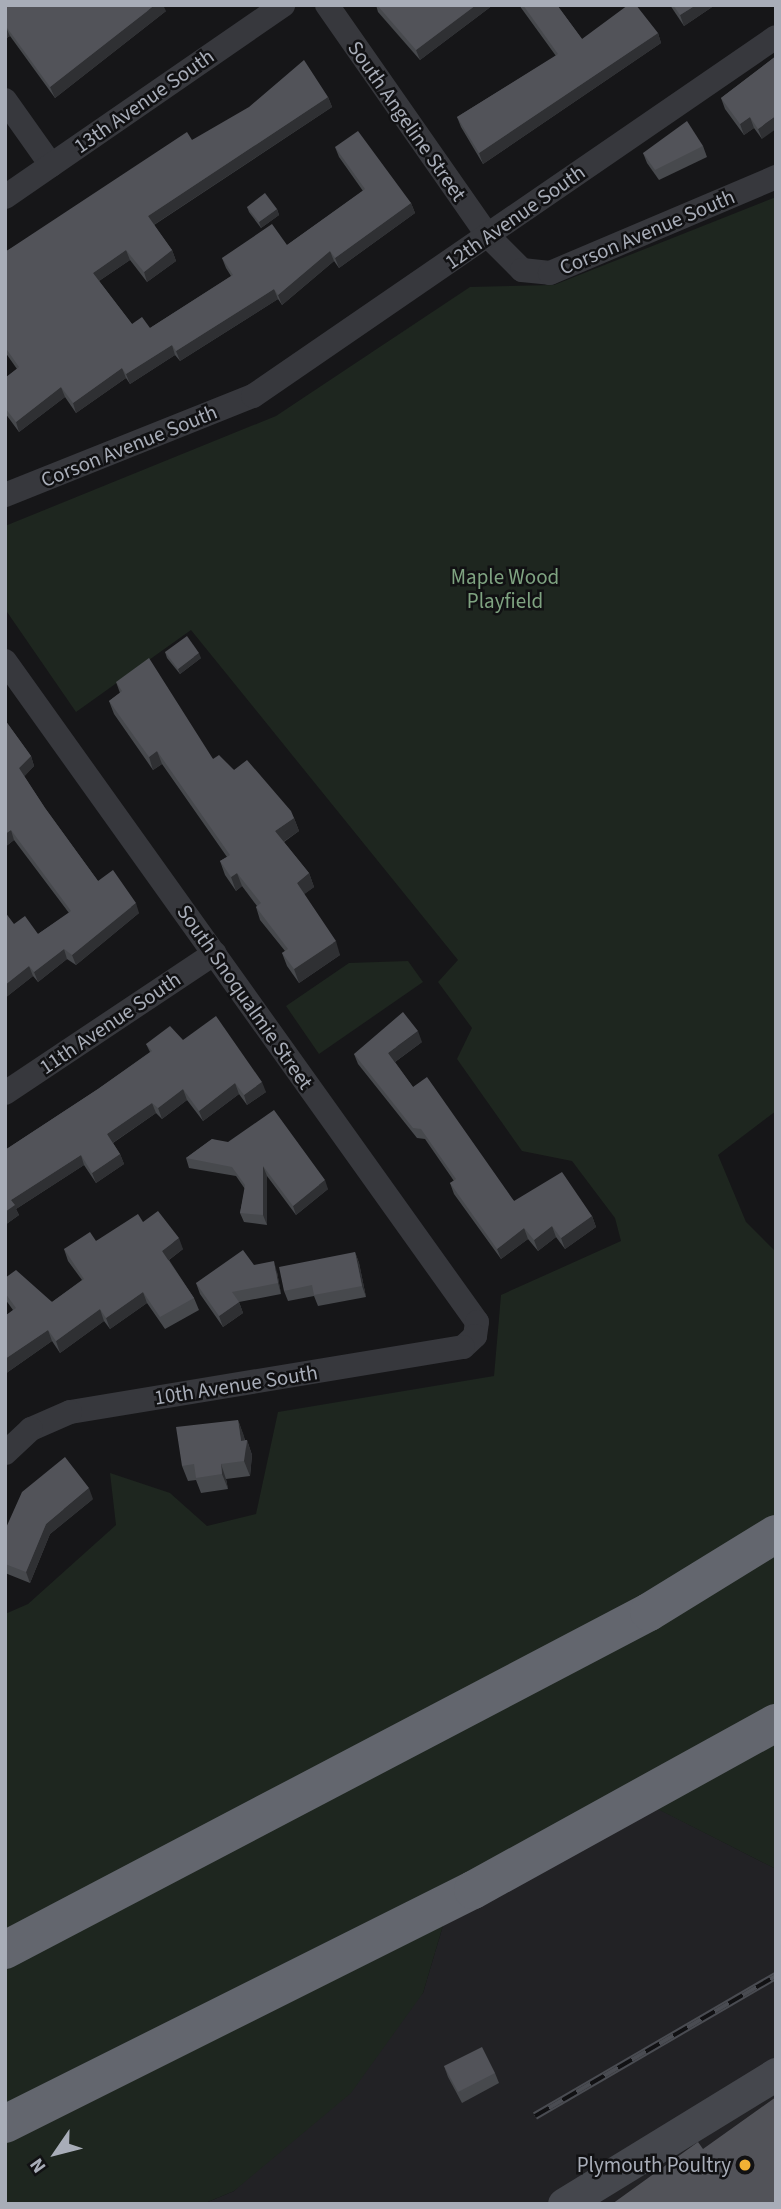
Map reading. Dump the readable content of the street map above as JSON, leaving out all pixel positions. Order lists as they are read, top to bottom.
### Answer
{
  "streets": {
    "street": [
      "13th Avenue South",
      "South Angeline Street",
      "12th Avenue South",
      "Corson Avenue South",
      "South Snoqualmie Street",
      "11th Avenue South",
      "10th Avenue South"
    ]
  },
  "crossings": [
    ["South Angeline Street", "12th Avenue South"],
    ["South Angeline Street", "Corson Avenue South"],
    ["12th Avenue South", "Corson Avenue South"],
    ["South Snoqualmie Street", "11th Avenue South"],
    ["South Snoqualmie Street", "10th Avenue South"]
  ],
  "parks": ["Maple Wood Playfield"],
  "places": ["Plymouth Poultry"],
  "north": "bottom left"
}
